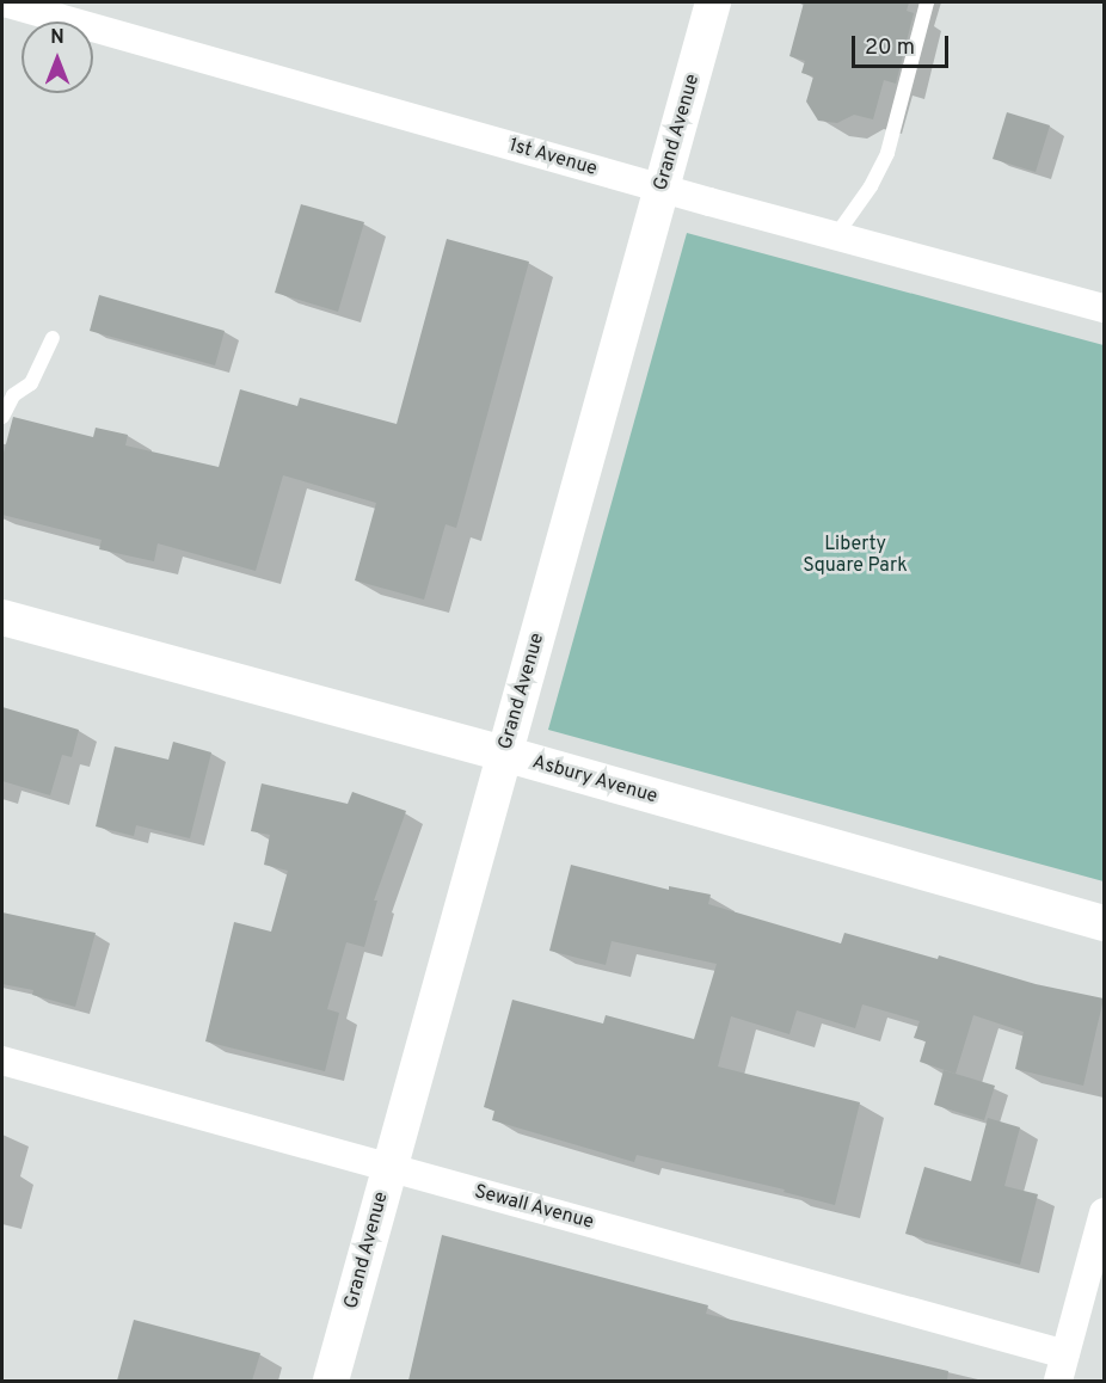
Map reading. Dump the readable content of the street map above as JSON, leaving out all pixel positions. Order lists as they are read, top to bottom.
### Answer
{
  "streets": {
    "street": [
      "Grand Avenue",
      "1st Avenue",
      "Asbury Avenue",
      "Sewall Avenue"
    ]
  },
  "crossings": [
    ["Grand Avenue", "1st Avenue"],
    ["Grand Avenue", "Asbury Avenue"],
    ["Grand Avenue", "Sewall Avenue"]
  ],
  "parks": ["Liberty Square Park"],
  "scale_bar": "20 m",
  "north": "top"
}
